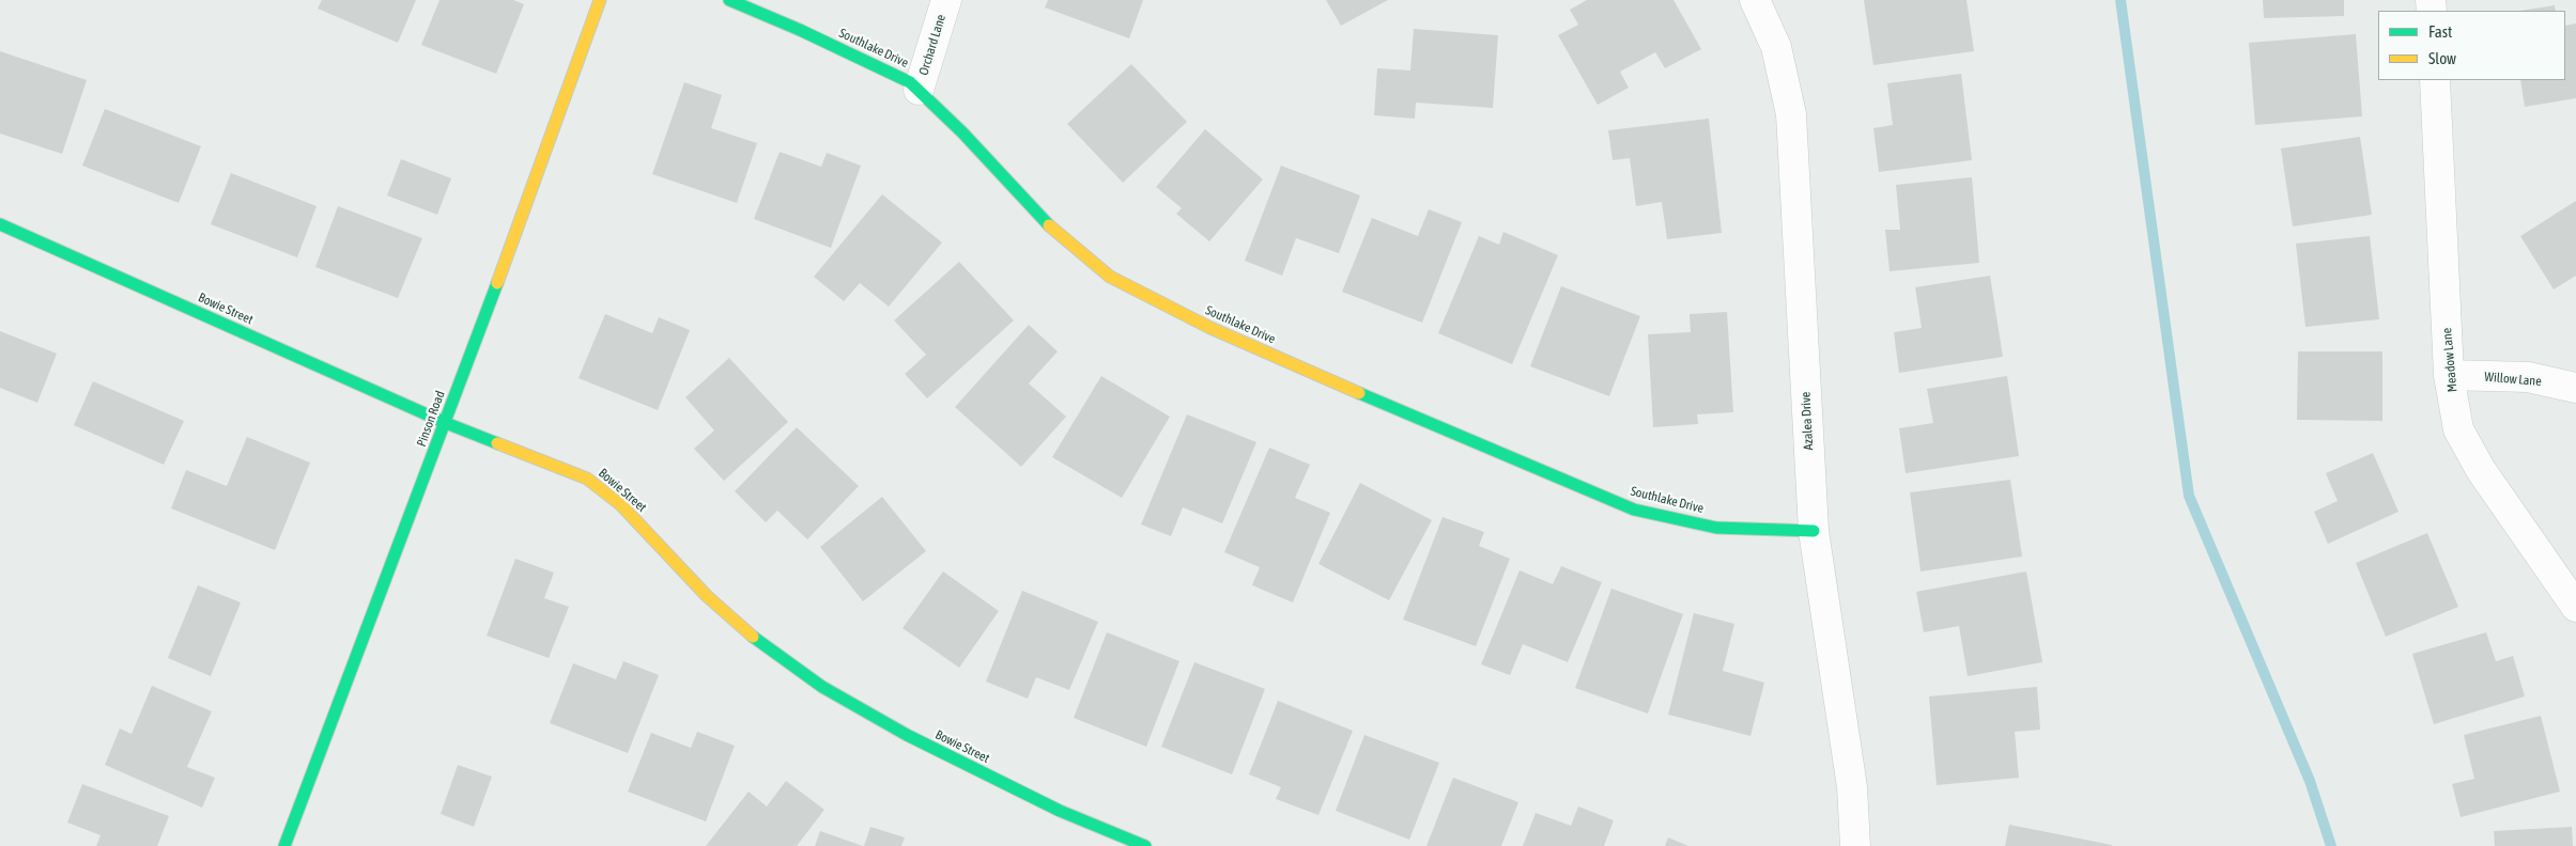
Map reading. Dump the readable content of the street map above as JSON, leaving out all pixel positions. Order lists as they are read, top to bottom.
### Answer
{
  "streets": {
    "street": [
      "Orchard Lane",
      "Southlake Drive",
      "Bowie Street",
      "Meadow Lane",
      "Willow Lane",
      "Pinson Road",
      "Azalea Drive"
    ]
  },
  "crossings": [
    ["Orchard Lane", "Southlake Drive"],
    ["Southlake Drive", "Azalea Drive"],
    ["Bowie Street", "Pinson Road"],
    ["Meadow Lane", "Willow Lane"]
  ],
  "legend": ["Fast", "Slow"]
}
